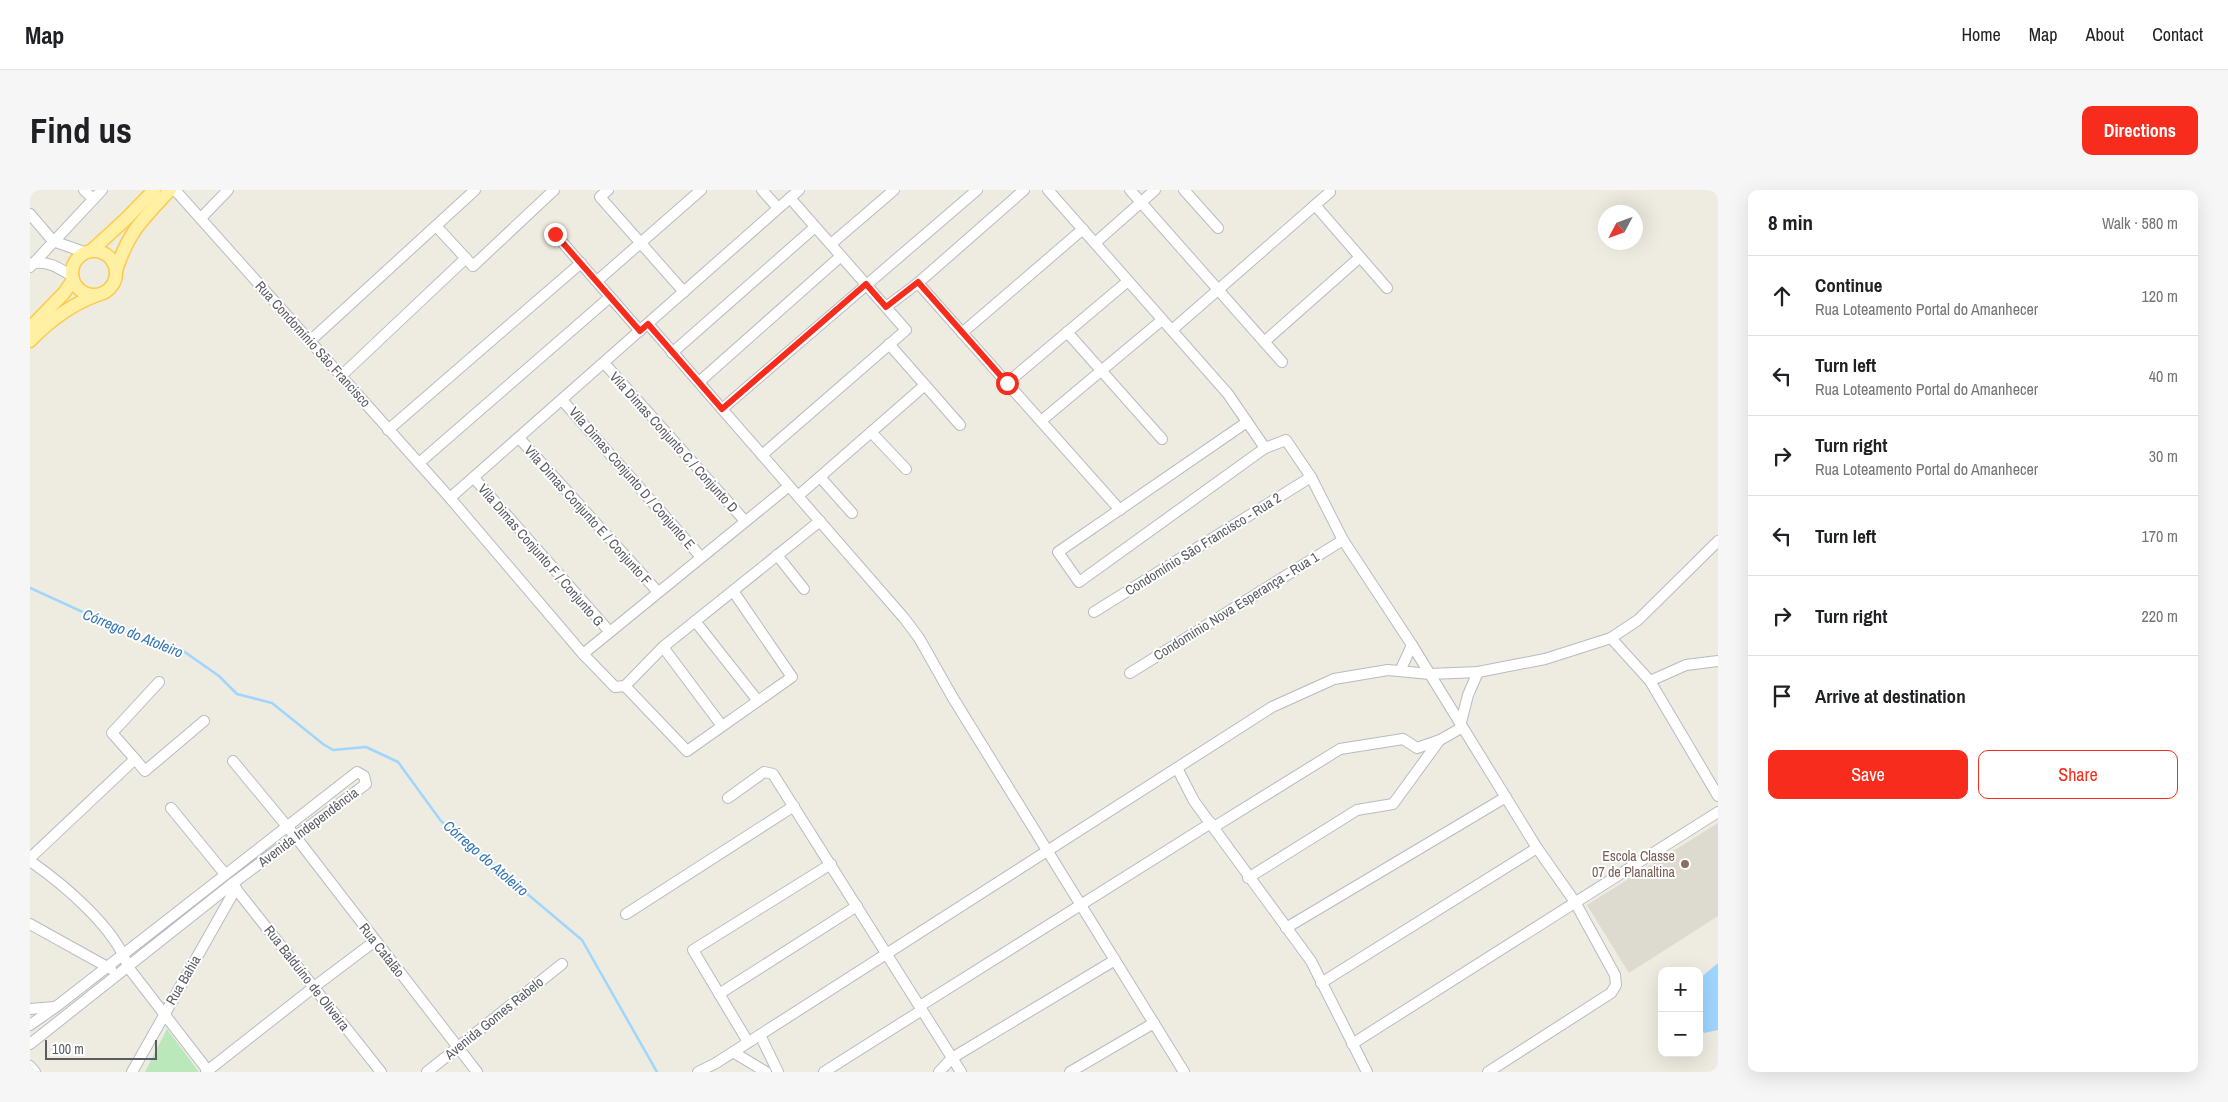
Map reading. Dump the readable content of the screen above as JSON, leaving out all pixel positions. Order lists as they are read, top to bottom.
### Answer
{
  "streets": {
    "street": [
      "Rua Condomínio São Francisco",
      "Vila Dimas Conjunto C / Conjunto D",
      "Vila Dimas Conjunto D / Conjunto E",
      "Vila Dimas Conjunto E / Conjunto F",
      "Condomínio São Francisco - Rua 2",
      "Vila Dimas Conjunto F / Conjunto G",
      "Condomínio Nova Esperança - Rua 1",
      "Avenida Independência",
      "Rua Catalão",
      "Rua Balduíno de Oliveira",
      "Rua Bahia",
      "Avenida Gomes Rabelo"
    ]
  },
  "crossings": [
    ["Avenida Independência", "Rua Catalão"],
    ["Avenida Independência", "Rua Balduíno de Oliveira"],
    ["Avenida Independência", "Rua Bahia"],
    ["Rua Catalão", "Avenida Gomes Rabelo"],
    ["Rua Balduíno de Oliveira", "Rua Bahia"]
  ],
  "water": ["Córrego do Atoleiro"],
  "places": ["Escola Classe 07 de Planaltina"],
  "scale_bar": "100 m",
  "north": "bottom left",
  "page": {
    "header": "Map",
    "nav": [
      "Home",
      "Map",
      "About",
      "Contact"
    ],
    "buttons": [
      "Directions",
      ["Save", "Share"]
    ],
    "title": "Find us",
    "heading": ["8 min", "Walk · 580 m"],
    "list": [
      ["Continue", "Rua Loteamento Portal do Amanhecer", "120 m"],
      ["Turn left", "Rua Loteamento Portal do Amanhecer", "40 m"],
      ["Turn right", "Rua Loteamento Portal do Amanhecer", "30 m"],
      ["Turn left", "170 m"],
      ["Turn right", "220 m"],
      "Arrive at destination"
    ],
    "map_buttons": ["+", "−"],
    "scale": "100 m"
  }
}
